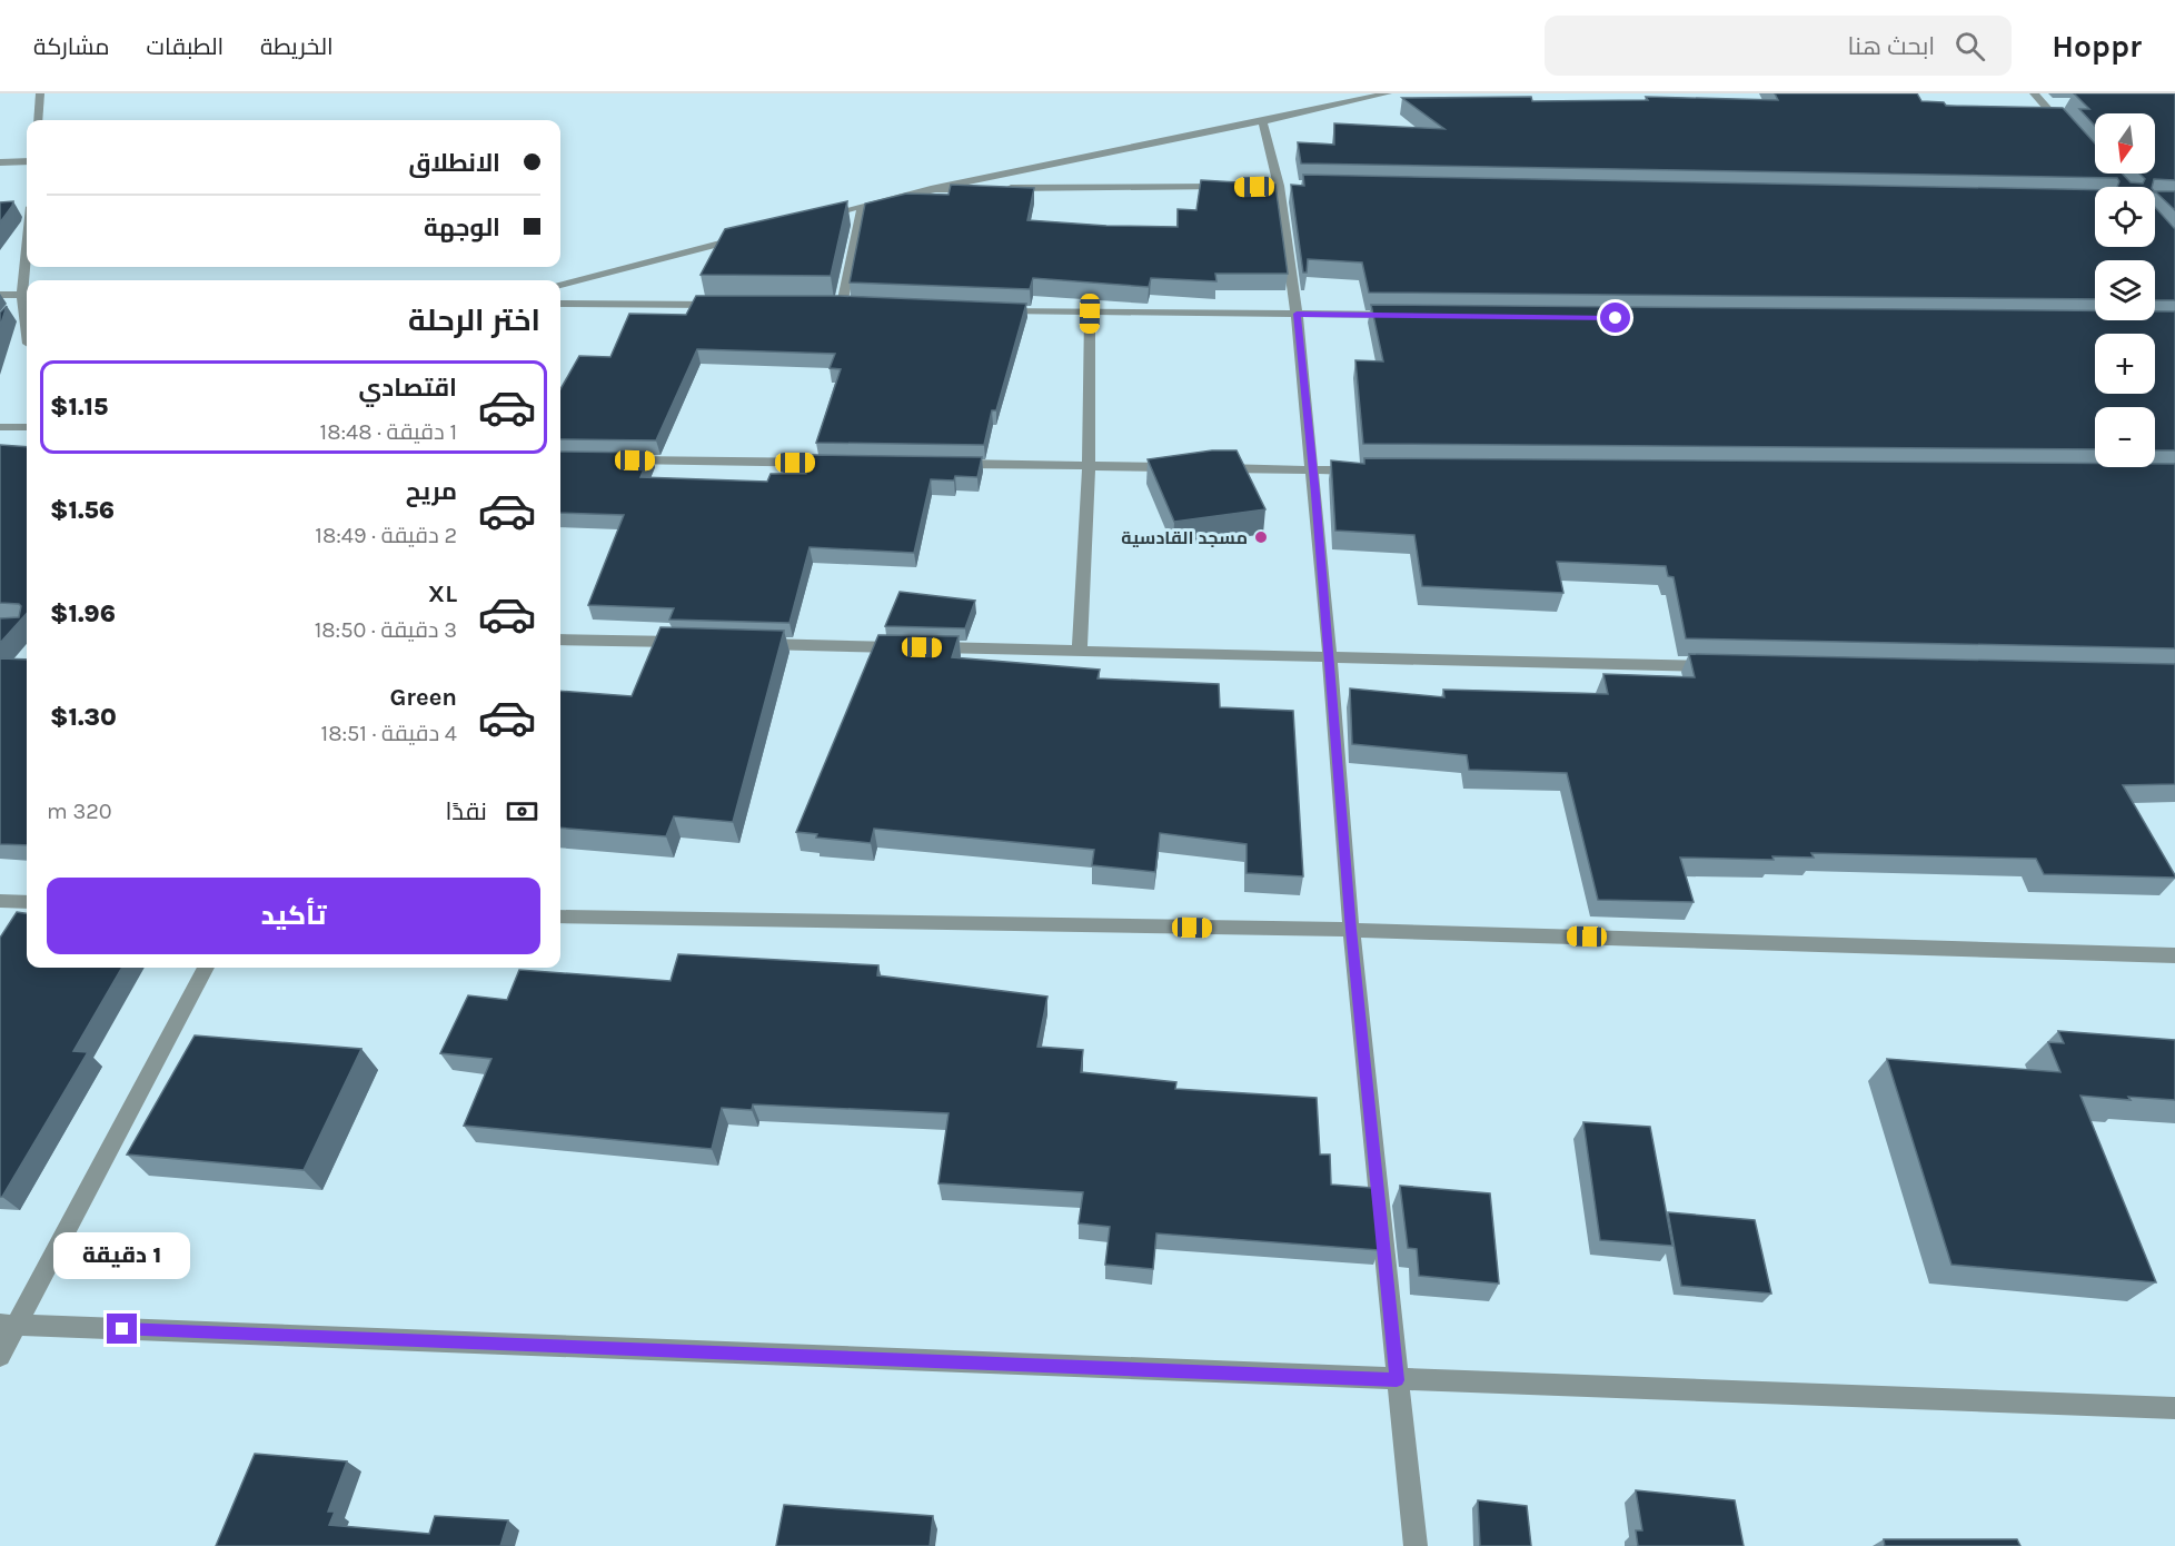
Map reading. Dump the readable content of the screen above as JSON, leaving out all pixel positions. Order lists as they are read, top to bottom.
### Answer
{
  "places": ["مسجد القادسية"],
  "north": "bottom",
  "page": {
    "header": "Hoppr",
    "search": "ابحث هنا",
    "nav": ["الخريطة", "الطبقات", "مشاركة"],
    "map_buttons": ["+", "−"],
    "banner": ["الانطلاق", "الوجهة"],
    "heading": "اختر الرحلة",
    "list": [
      {
        "name": "اقتصادي",
        "note": "1 دقيقة · 18:48",
        "value": "$1.15"
      },
      {
        "name": "مريح",
        "note": "2 دقيقة · 18:49",
        "value": "$1.56"
      },
      {
        "name": "XL",
        "note": "3 دقيقة · 18:50",
        "value": "$1.96"
      },
      {
        "name": "Green",
        "note": "4 دقيقة · 18:51",
        "value": "$1.30"
      }
    ],
    "pay": ["نقدًا", "320 m"],
    "buttons": "تأكيد",
    "bubble": "1 دقيقة"
  }
}
